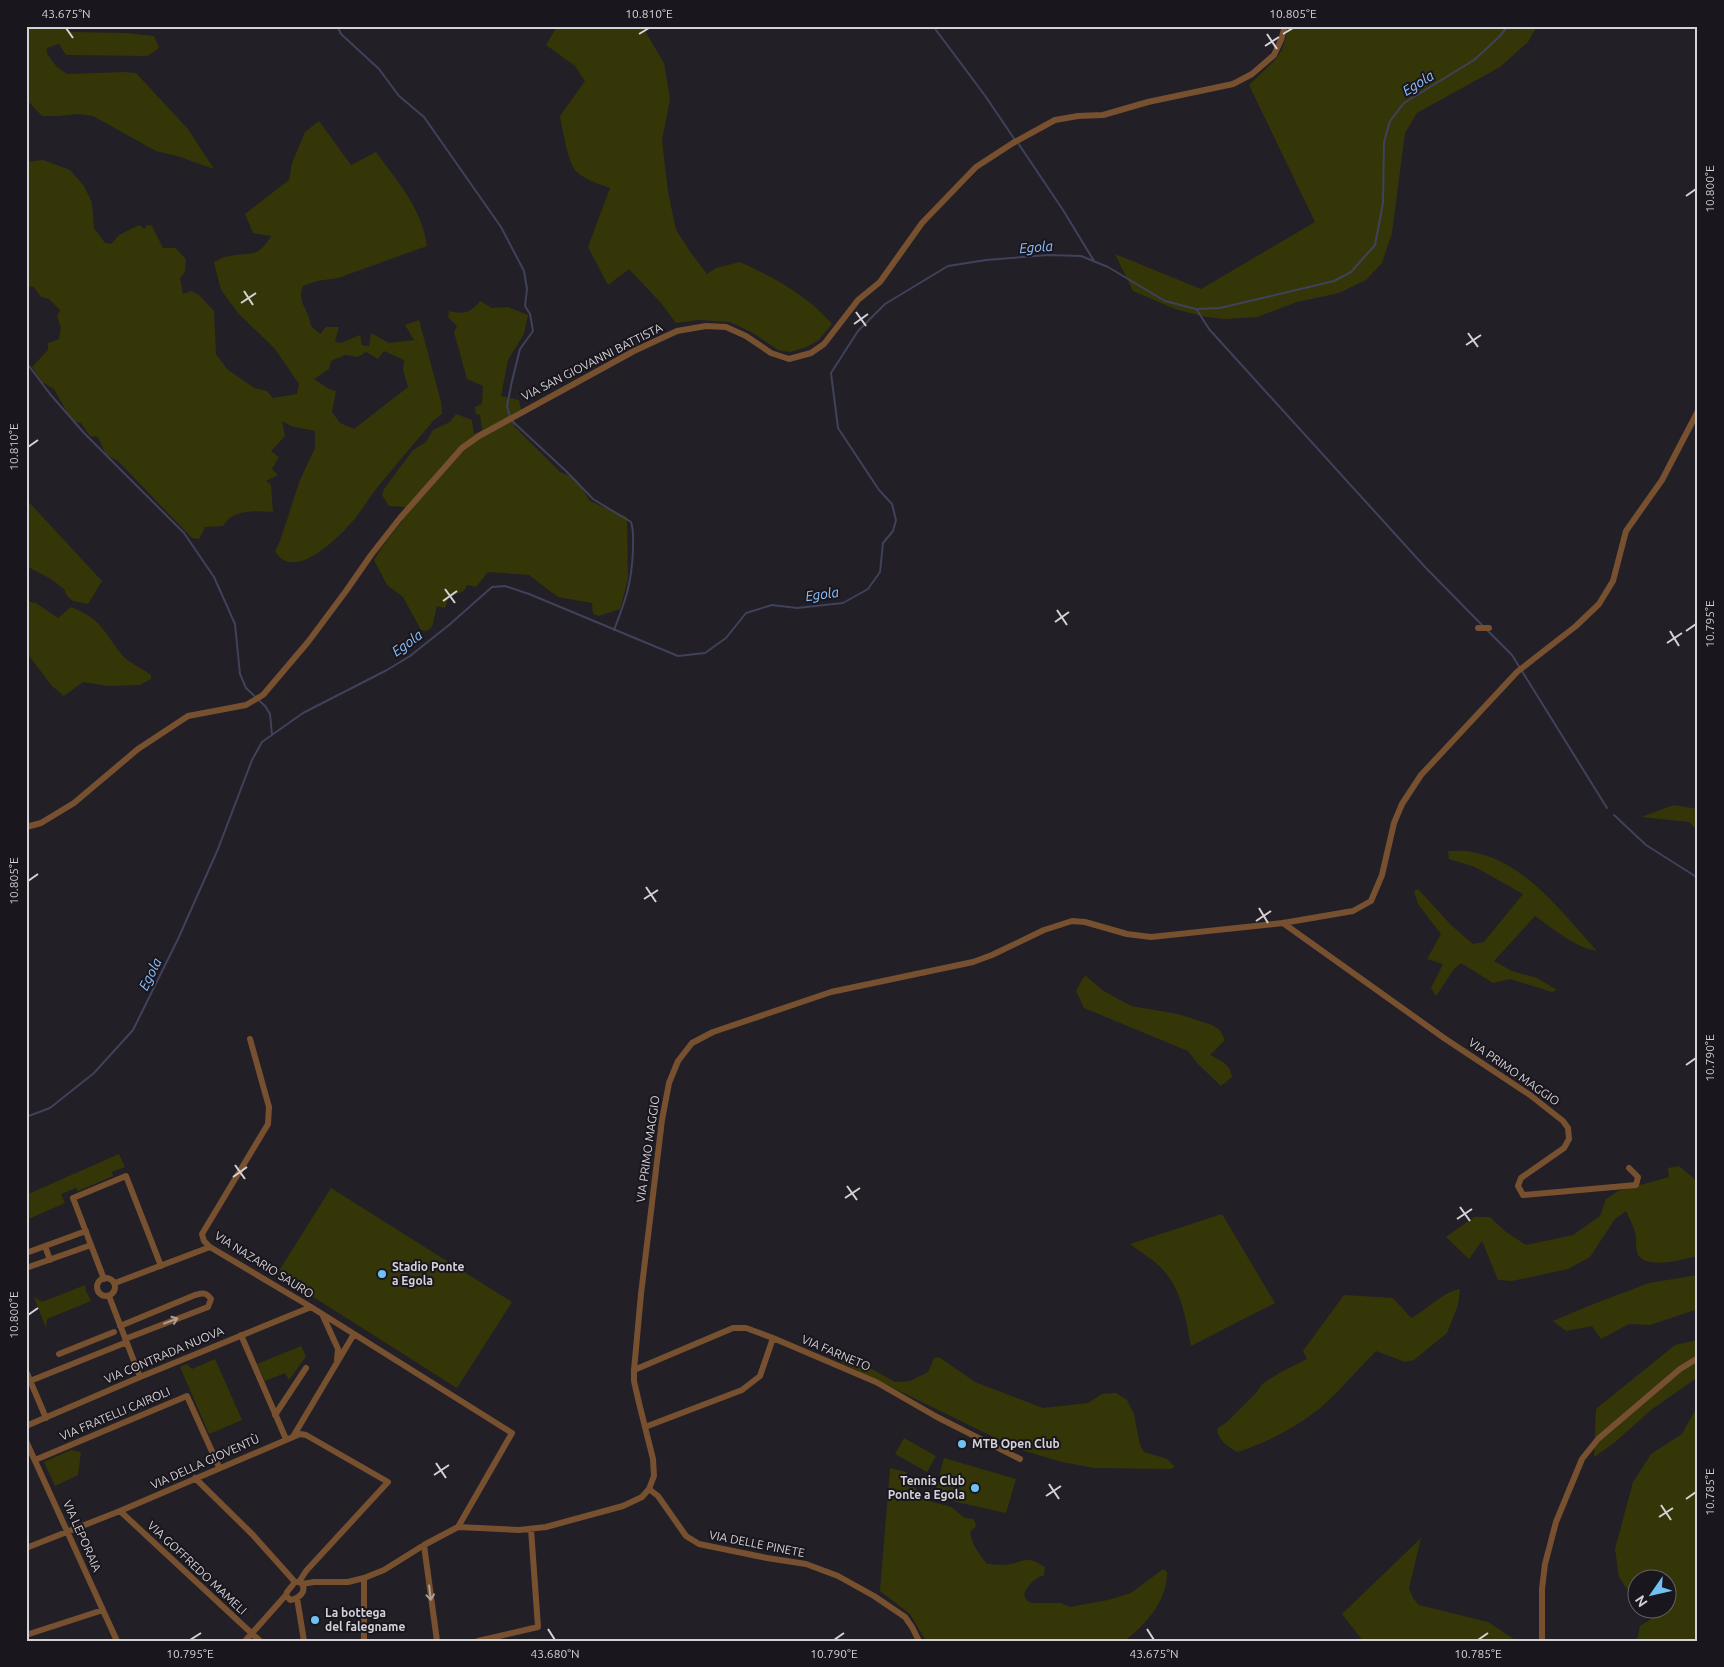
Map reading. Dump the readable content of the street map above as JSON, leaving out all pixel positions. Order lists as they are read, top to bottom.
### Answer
{
  "streets": {
    "street": [
      "VIA SAN GIOVANNI BATTISTA",
      "VIA PRIMO MAGGIO",
      "VIA NAZARIO SAURO",
      "VIA FARNETO",
      "VIA CONTRADA NUOVA",
      "VIA FRATELLI CAIROLI",
      "VIA DELLA GIOVENTÙ",
      "VIA LEPORAIA",
      "VIA DELLE PINETE",
      "VIA GOFFREDO MAMELI"
    ]
  },
  "crossings": [
    ["VIA PRIMO MAGGIO", "VIA FARNETO"],
    ["VIA PRIMO MAGGIO", "VIA DELLE PINETE"],
    ["VIA NAZARIO SAURO", "VIA CONTRADA NUOVA"],
    ["VIA FRATELLI CAIROLI", "VIA DELLA GIOVENTÙ"],
    ["VIA FRATELLI CAIROLI", "VIA LEPORAIA"],
    ["VIA DELLA GIOVENTÙ", "VIA LEPORAIA"],
    ["VIA DELLA GIOVENTÙ", "VIA GOFFREDO MAMELI"]
  ],
  "water": ["Egola"],
  "places": [
    "Stadio Ponte a Egola",
    "MTB Open Club",
    "Tennis Club Ponte a Egola",
    "La bottega del falegname"
  ],
  "north": "bottom left",
  "coordinates": [
    "43.675°N",
    "10.810°E",
    "10.805°E",
    "10.800°E",
    "10.795°E",
    "10.790°E",
    "10.785°E",
    "43.680°N"
  ]
}
